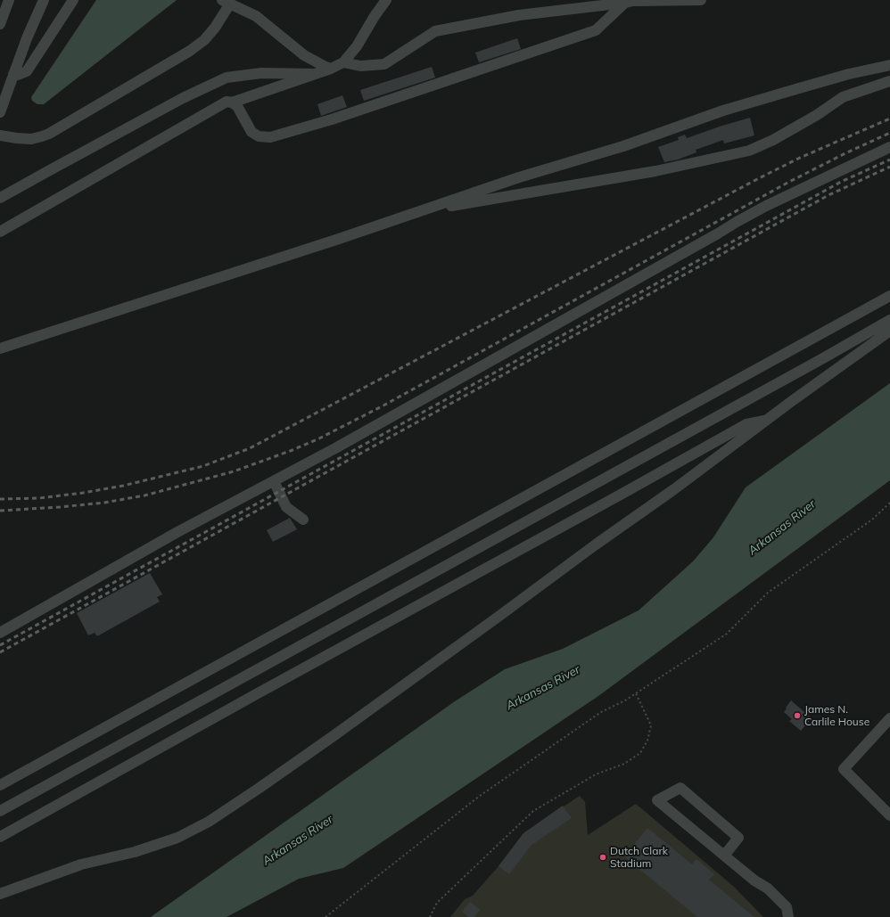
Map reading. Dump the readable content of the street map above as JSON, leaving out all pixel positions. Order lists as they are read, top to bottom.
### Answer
{
  "water": ["Arkansas River"],
  "places": ["James N. Carlile House", "Dutch Clark Stadium"]
}
